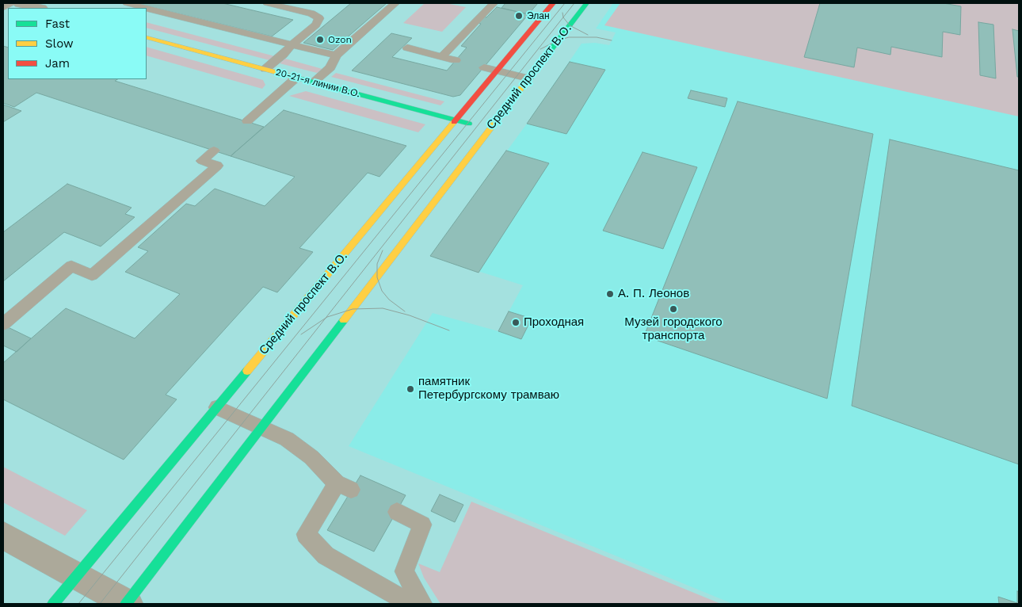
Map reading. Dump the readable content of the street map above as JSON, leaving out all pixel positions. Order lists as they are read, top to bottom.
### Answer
{
  "streets": {
    "main road": ["Средний проспект В.О.", "20-21-я линии В.О."]
  },
  "crossings": [
    ["Средний проспект В.О.", "20-21-я линии В.О."]
  ],
  "places": [
    "Элан",
    "Ozon",
    "А. П. Леонов",
    "Музей городского транспорта",
    "Проходная",
    "памятник Петербургскому трамваю"
  ],
  "legend": ["Fast", "Slow", "Jam"]
}
